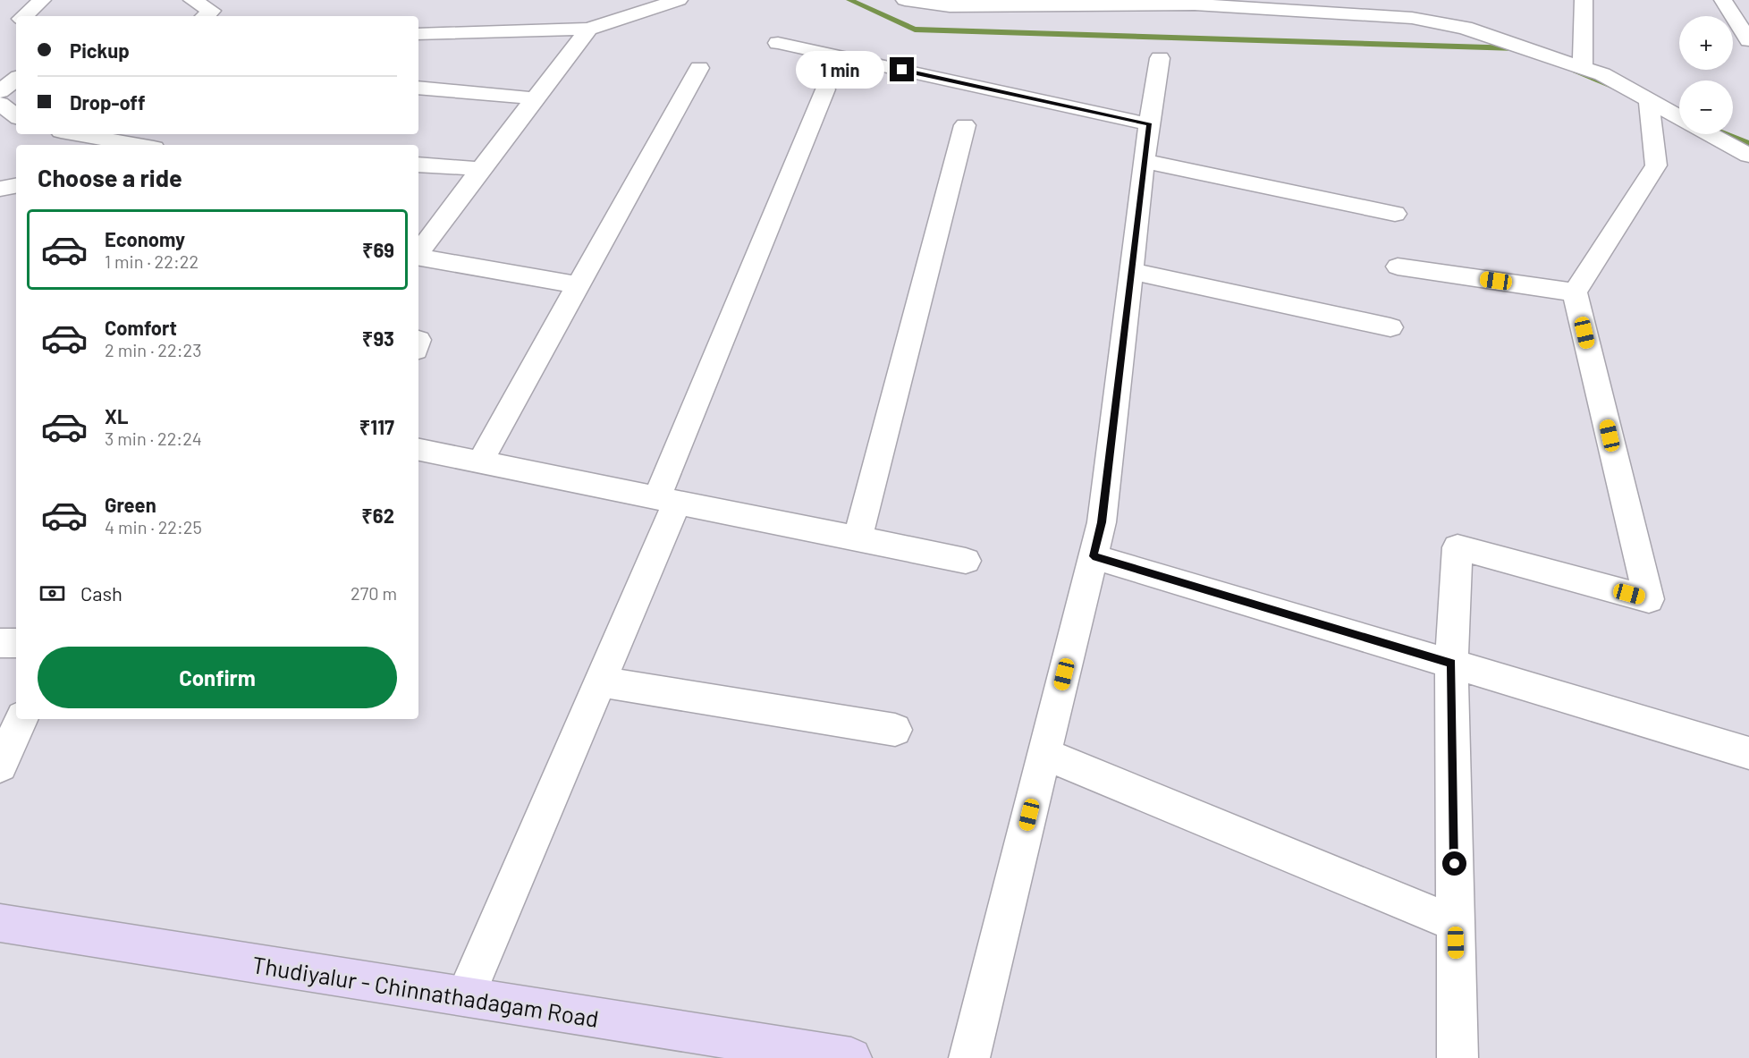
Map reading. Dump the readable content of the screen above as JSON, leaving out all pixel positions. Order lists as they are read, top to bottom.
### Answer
{
  "streets": {
    "main road": ["Thudiyalur - Chinnathadagam Road"]
  },
  "page": {
    "map_buttons": ["+", "−"],
    "banner": ["Pickup", "Drop-off"],
    "bubble": "1 min",
    "heading": "Choose a ride",
    "list": [
      {
        "name": "Economy",
        "note": "1 min · 22:22",
        "value": "₹69"
      },
      {
        "name": "Comfort",
        "note": "2 min · 22:23",
        "value": "₹93"
      },
      {
        "name": "XL",
        "note": "3 min · 22:24",
        "value": "₹117"
      },
      {
        "name": "Green",
        "note": "4 min · 22:25",
        "value": "₹62"
      }
    ],
    "pay": ["Cash", "270 m"],
    "buttons": "Confirm"
  }
}
